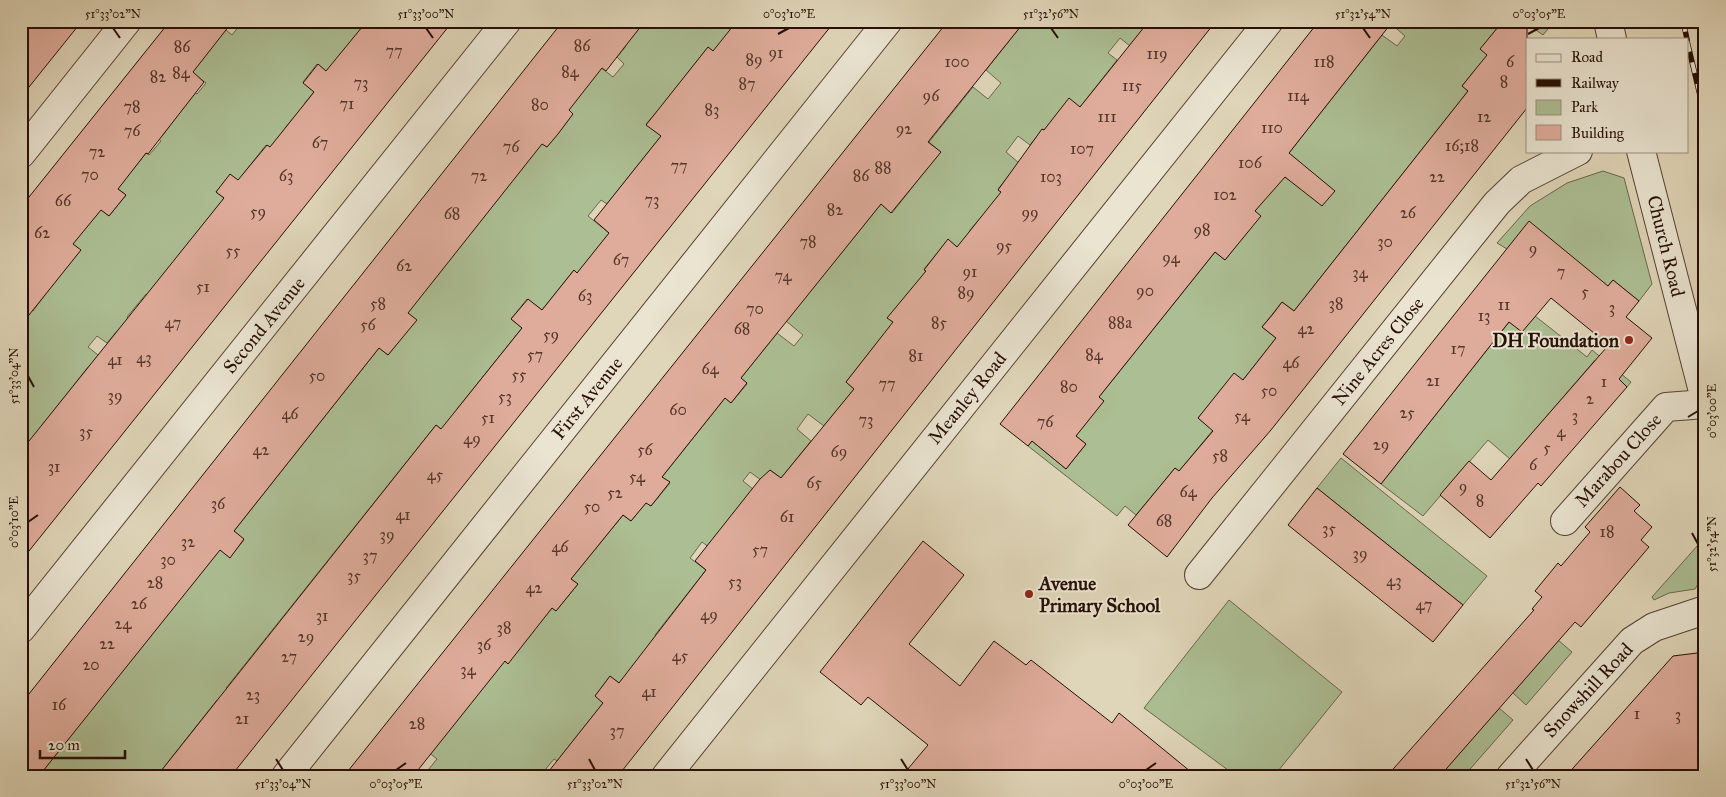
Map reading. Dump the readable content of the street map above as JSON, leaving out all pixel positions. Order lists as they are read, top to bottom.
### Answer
{
  "streets": {
    "street": [
      "Church Road",
      "Second Avenue",
      "Nine Acres Close",
      "First Avenue",
      "Meanley Road",
      "Marabou Close",
      "Snowshill Road"
    ]
  },
  "places": ["DH Foundation", "Avenue Primary School"],
  "house_numbers": [
    "86",
    "86",
    "77",
    "91",
    "119",
    "89",
    "100",
    "118",
    "6",
    "84",
    "84",
    "82",
    "8",
    "73",
    "87",
    "115",
    "96",
    "114",
    "71",
    "80",
    "78",
    "83",
    "111",
    "12",
    "110",
    "92",
    "76",
    "67",
    "16;18",
    "76",
    "107",
    "72",
    "106",
    "77",
    "88",
    "70",
    "63",
    "72",
    "86",
    "103",
    "22",
    "102",
    "73",
    "66",
    "82",
    "59",
    "99",
    "26",
    "68",
    "98",
    "62",
    "78",
    "30",
    "95",
    "9",
    "55",
    "94",
    "67",
    "62",
    "91",
    "7",
    "34",
    "74",
    "51",
    "90",
    "5",
    "89",
    "63",
    "58",
    "38",
    "11",
    "3",
    "70",
    "13",
    "47",
    "85",
    "88a",
    "56",
    "68",
    "42",
    "59",
    "17",
    "57",
    "84",
    "81",
    "43",
    "41",
    "46",
    "64",
    "55",
    "50",
    "21",
    "1",
    "77",
    "80",
    "50",
    "39",
    "53",
    "2",
    "60",
    "25",
    "46",
    "54",
    "3",
    "51",
    "73",
    "76",
    "35",
    "4",
    "49",
    "29",
    "5",
    "42",
    "56",
    "69",
    "58",
    "6",
    "31",
    "45",
    "54",
    "65",
    "9",
    "64",
    "52",
    "8",
    "36",
    "50",
    "41",
    "61",
    "68",
    "35",
    "18",
    "39",
    "32",
    "46",
    "57",
    "39",
    "37",
    "30",
    "35",
    "43",
    "53",
    "28",
    "42",
    "26",
    "47",
    "49",
    "31",
    "24",
    "38",
    "29",
    "22",
    "36",
    "45",
    "27",
    "20",
    "34",
    "41",
    "23",
    "16",
    "1",
    "3",
    "21",
    "28",
    "37"
  ],
  "legend": [
    "Road",
    "Railway",
    "Park",
    "Building"
  ],
  "scale_bar": "20 m",
  "coordinates": [
    "51°33'02\"N",
    "51°33'00\"N",
    "0°03'10\"E",
    "51°32'56\"N",
    "51°32'54\"N",
    "0°03'05\"E",
    "51°33'04\"N",
    "0°03'00\"E"
  ]
}
